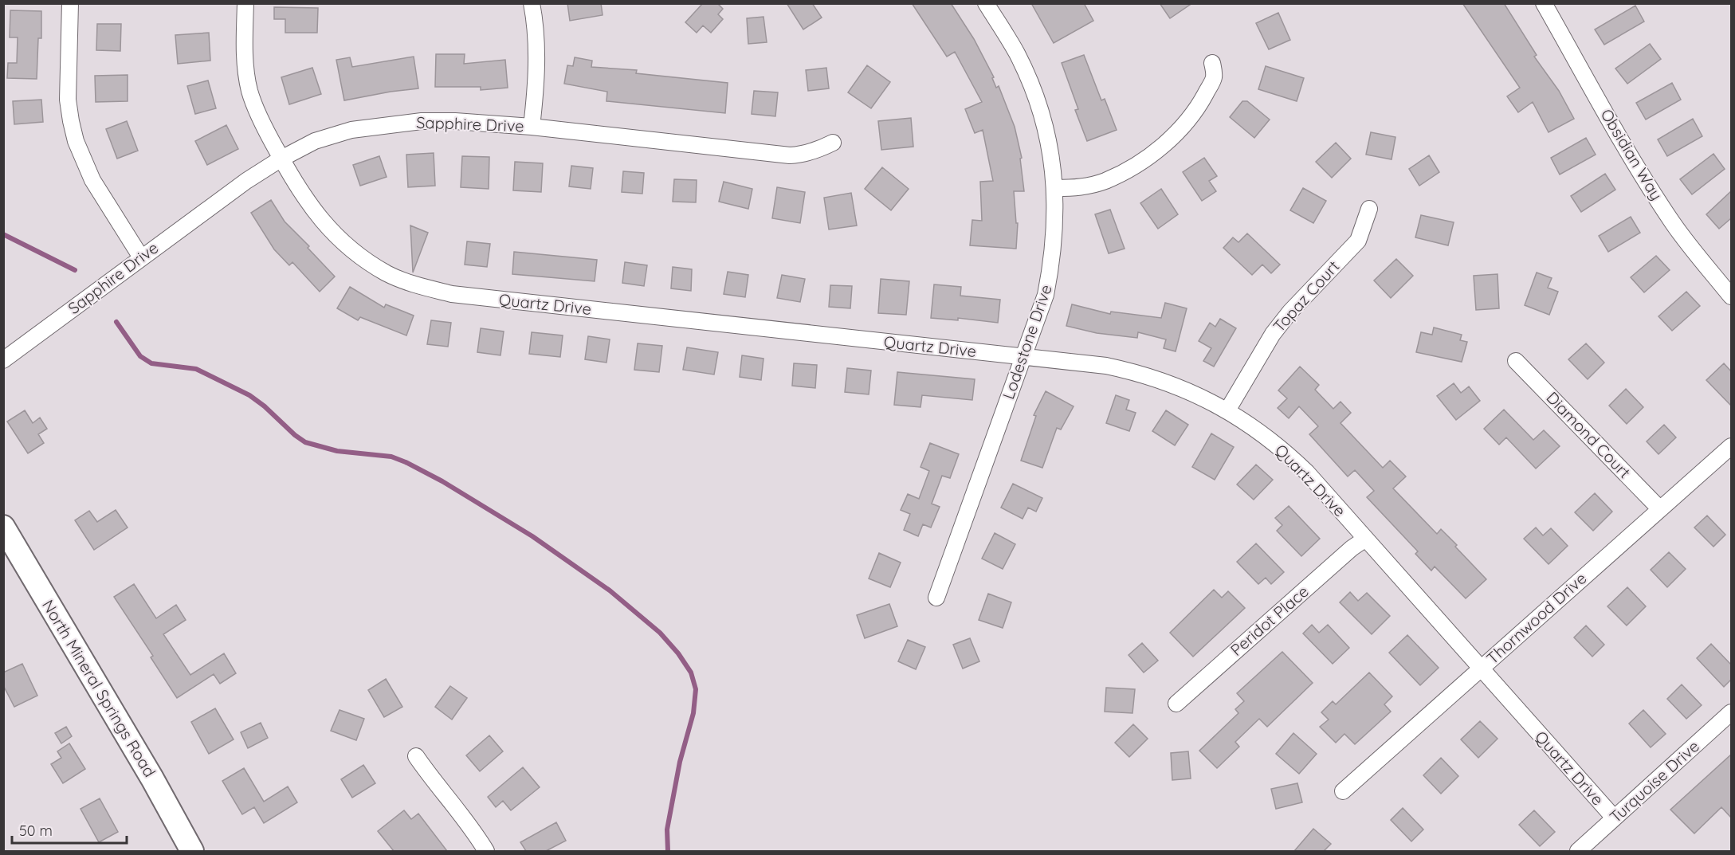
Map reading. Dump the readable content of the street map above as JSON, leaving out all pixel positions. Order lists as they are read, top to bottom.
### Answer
{
  "streets": {
    "street": [
      "Sapphire Drive",
      "Obsidian Way",
      "Topaz Court",
      "Quartz Drive",
      "Lodestone Drive",
      "Diamond Court",
      "Thornwood Drive",
      "Peridot Place",
      "North Mineral Springs Road",
      "Turquoise Drive"
    ]
  },
  "crossings": [
    ["Sapphire Drive", "Quartz Drive"],
    ["Topaz Court", "Quartz Drive"],
    ["Quartz Drive", "Lodestone Drive"],
    ["Quartz Drive", "Thornwood Drive"],
    ["Quartz Drive", "Peridot Place"],
    ["Quartz Drive", "Turquoise Drive"],
    ["Diamond Court", "Thornwood Drive"]
  ],
  "scale_bar": "50 m"
}
